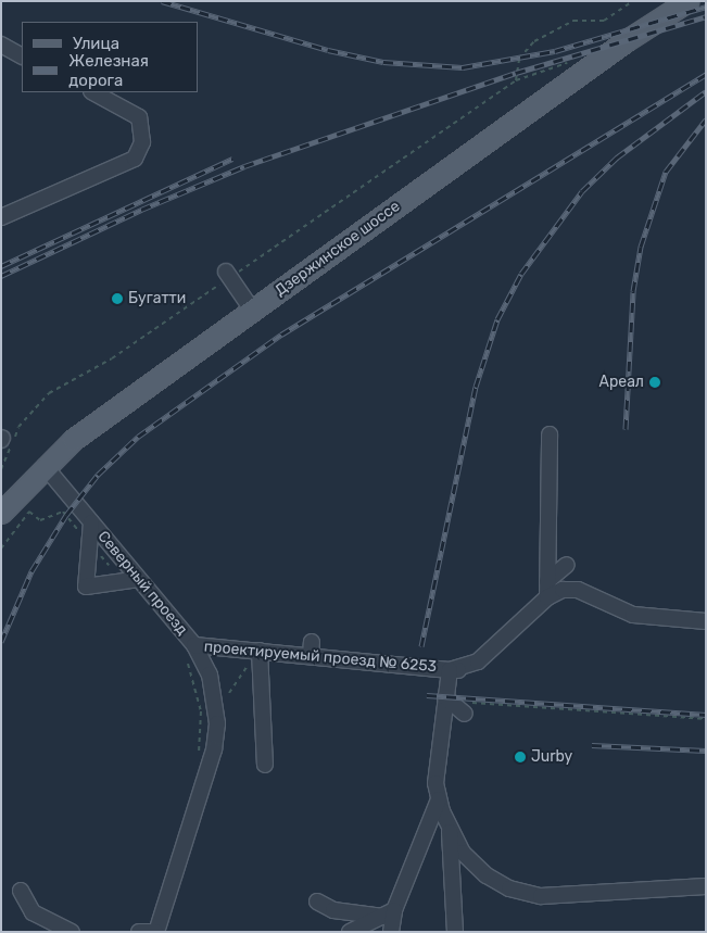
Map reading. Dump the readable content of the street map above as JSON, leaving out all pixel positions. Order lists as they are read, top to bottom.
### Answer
{
  "streets": {
    "main road": ["Дзержинское шоссе"],
    "street": ["Северный проезд", "проектируемый проезд № 6253"]
  },
  "crossings": [
    ["Дзержинское шоссе", "Северный проезд"],
    ["Северный проезд", "проектируемый проезд № 6253"]
  ],
  "places": ["Бугатти", "Ареал", "Jurby"],
  "legend": ["Улица", "Железная дорога"]
}
